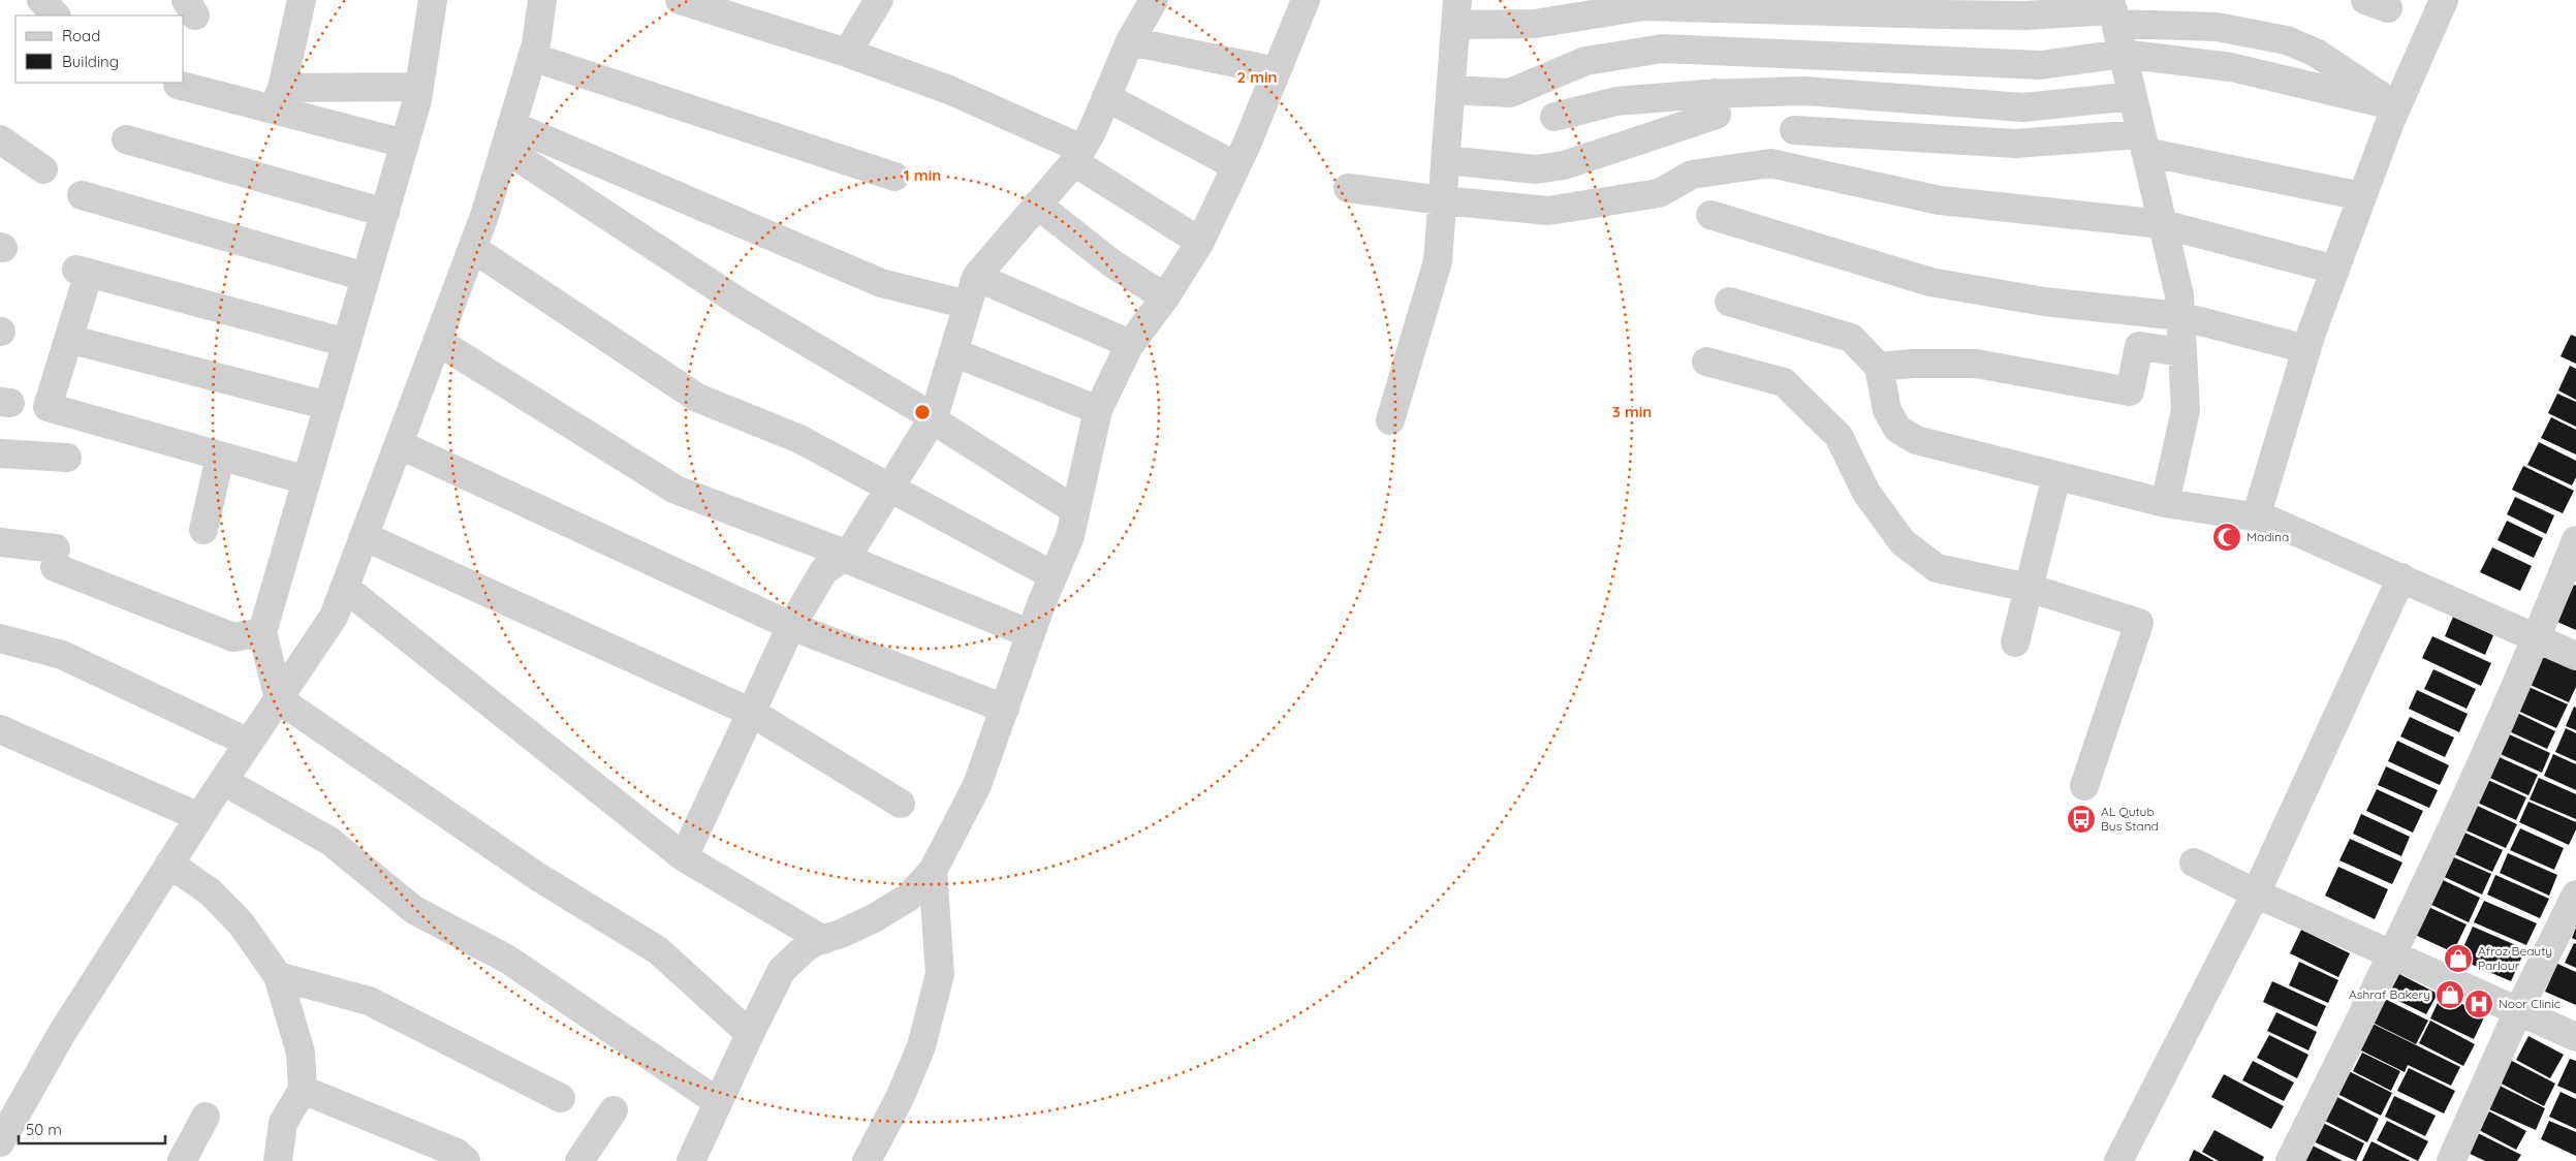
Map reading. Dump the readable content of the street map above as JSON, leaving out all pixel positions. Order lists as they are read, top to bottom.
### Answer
{
  "places": {
    "mosque": ["Madina"],
    "bus stop": ["AL Qutub Bus Stand"],
    "shop": ["Afroz Beauty Parlour", "Ashraf Bakery"],
    "hospital": ["Noor Clinic"]
  },
  "legend": ["Road", "Building"],
  "scale_bar": "50 m",
  "rings": ["2 min", "1 min", "3 min"]
}
